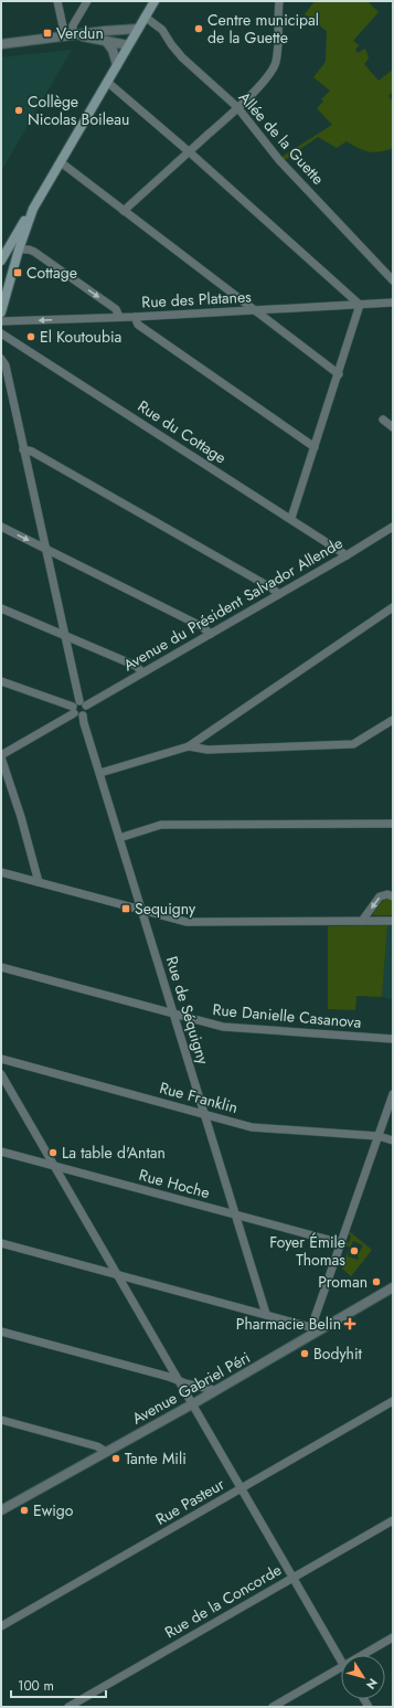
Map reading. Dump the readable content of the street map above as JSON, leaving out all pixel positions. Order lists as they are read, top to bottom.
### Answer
{
  "streets": {
    "street": [
      "Allée de la Guette",
      "Rue des Platanes",
      "Rue du Cottage",
      "Avenue du Président Salvador Allende",
      "Rue de Séquigny",
      "Rue Danielle Casanova",
      "Rue Franklin",
      "Rue Hoche",
      "Avenue Gabriel Péri",
      "Rue Pasteur",
      "Rue de la Concorde"
    ]
  },
  "crossings": [
    ["Rue du Cottage", "Avenue du Président Salvador Allende"],
    ["Avenue du Président Salvador Allende", "Rue de Séquigny"],
    ["Rue de Séquigny", "Rue Danielle Casanova"],
    ["Rue de Séquigny", "Rue Franklin"],
    ["Rue de Séquigny", "Rue Hoche"]
  ],
  "places": {
    "other": [
      "Centre municipal de la Guette",
      "Collège Nicolas Boileau",
      "El Koutoubia",
      "La table d'Antan",
      "Foyer Émile Thomas",
      "Proman",
      "Bodyhit",
      "Tante Mili",
      "Ewigo"
    ],
    "transit": ["Verdun", "Cottage", "Sequigny"],
    "health": ["Pharmacie Belin"]
  },
  "scale_bar": "100 m",
  "north": "bottom right"
}
